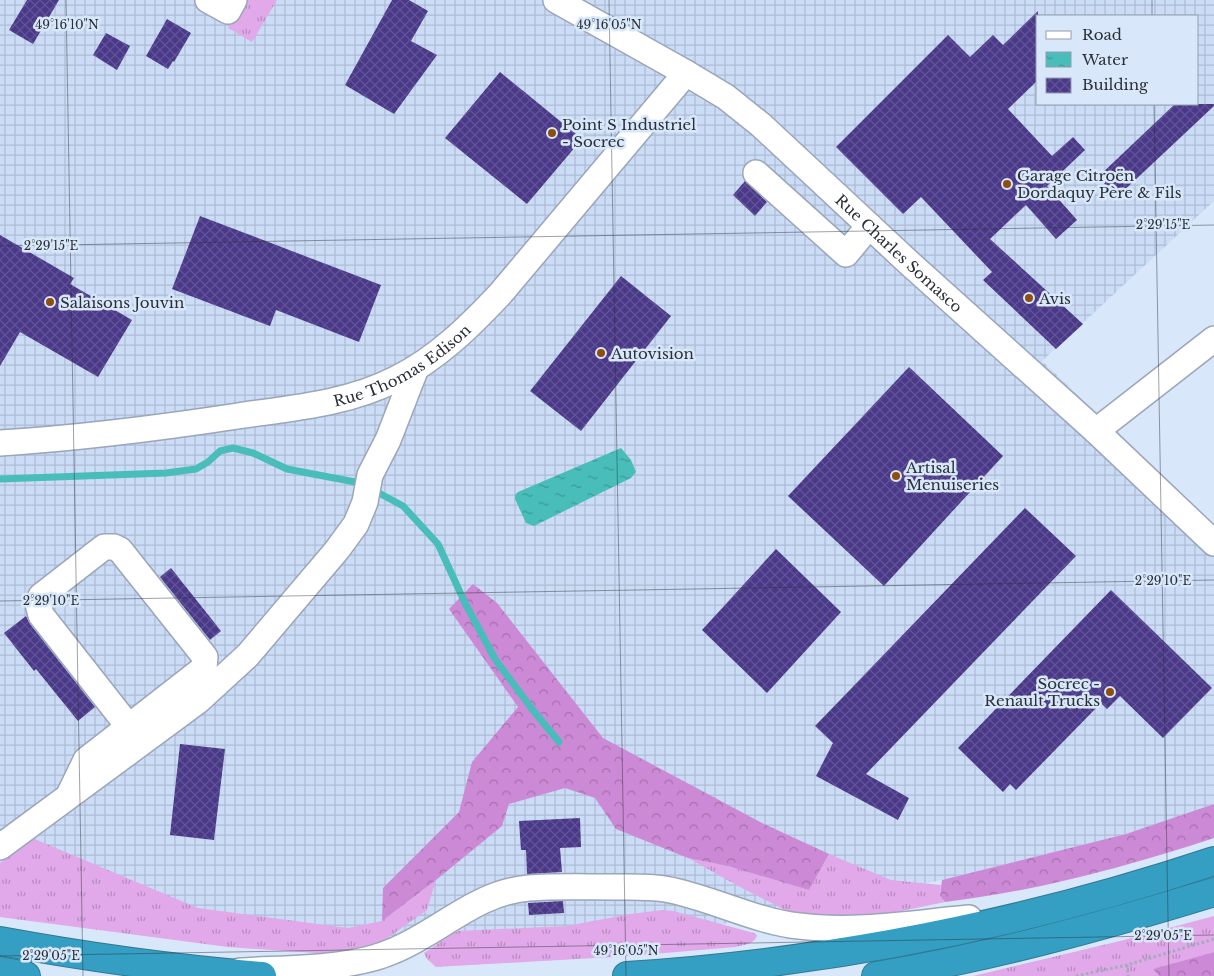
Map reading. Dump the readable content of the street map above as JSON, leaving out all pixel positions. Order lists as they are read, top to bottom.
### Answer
{
  "streets": {
    "street": ["Rue Charles Somasco", "Rue Thomas Edison"]
  },
  "crossings": [
    ["Rue Charles Somasco", "Rue Thomas Edison"]
  ],
  "places": [
    "Point S Industriel - Socrec",
    "Garage Citroën Dordaquy Père & Fils",
    "Avis",
    "Salaisons Jouvin",
    "Autovision",
    "Artisal Menuiseries",
    "Socrec - Renault Trucks"
  ],
  "legend": ["Road", "Water", "Building"],
  "coordinates": [
    "49°16'10\"N",
    "49°16'05\"N",
    "2°29'15\"E",
    "2°29'10\"E",
    "2°29'05\"E"
  ]
}
